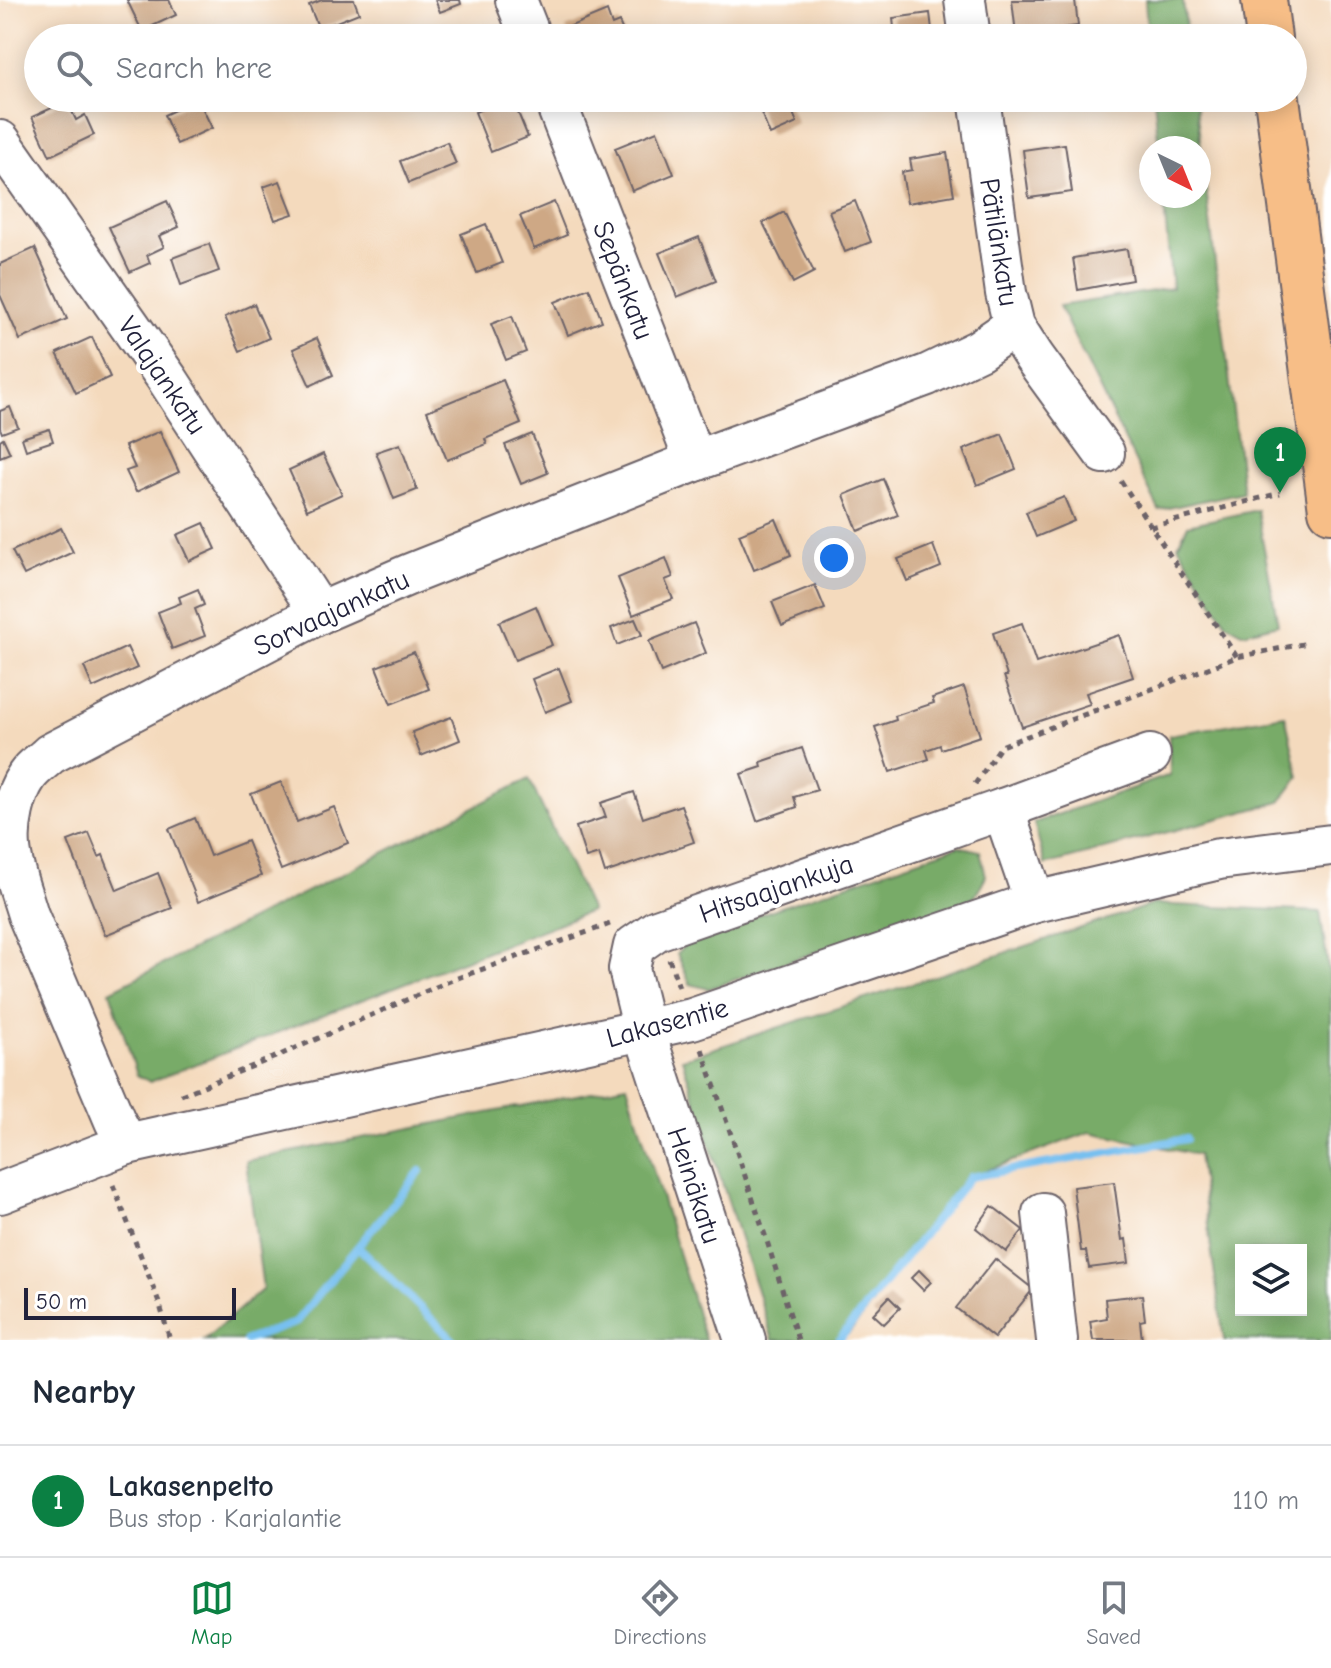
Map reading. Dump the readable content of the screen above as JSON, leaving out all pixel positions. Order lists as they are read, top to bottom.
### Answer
{
  "streets": {
    "street": [
      "Pätilänkatu",
      "Sepänkatu",
      "Valajankatu",
      "Sorvaajankatu",
      "Hitsaajankuja",
      "Lakasentie",
      "Heinäkatu"
    ]
  },
  "crossings": [
    ["Pätilänkatu", "Sorvaajankatu"],
    ["Sepänkatu", "Sorvaajankatu"],
    ["Valajankatu", "Sorvaajankatu"],
    ["Sorvaajankatu", "Lakasentie"],
    ["Hitsaajankuja", "Lakasentie"],
    ["Hitsaajankuja", "Heinäkatu"],
    ["Lakasentie", "Heinäkatu"]
  ],
  "scale_bar": "50 m",
  "north": "bottom right",
  "page": {
    "search": "Search here",
    "pins": "1",
    "scale": "50 m",
    "heading": "Nearby",
    "list": [
      {
        "mark": "1",
        "name": "Lakasenpelto",
        "note": "Bus stop · Karjalantie",
        "value": "110 m"
      }
    ],
    "nav": ["Map", "Directions", "Saved"]
  }
}
